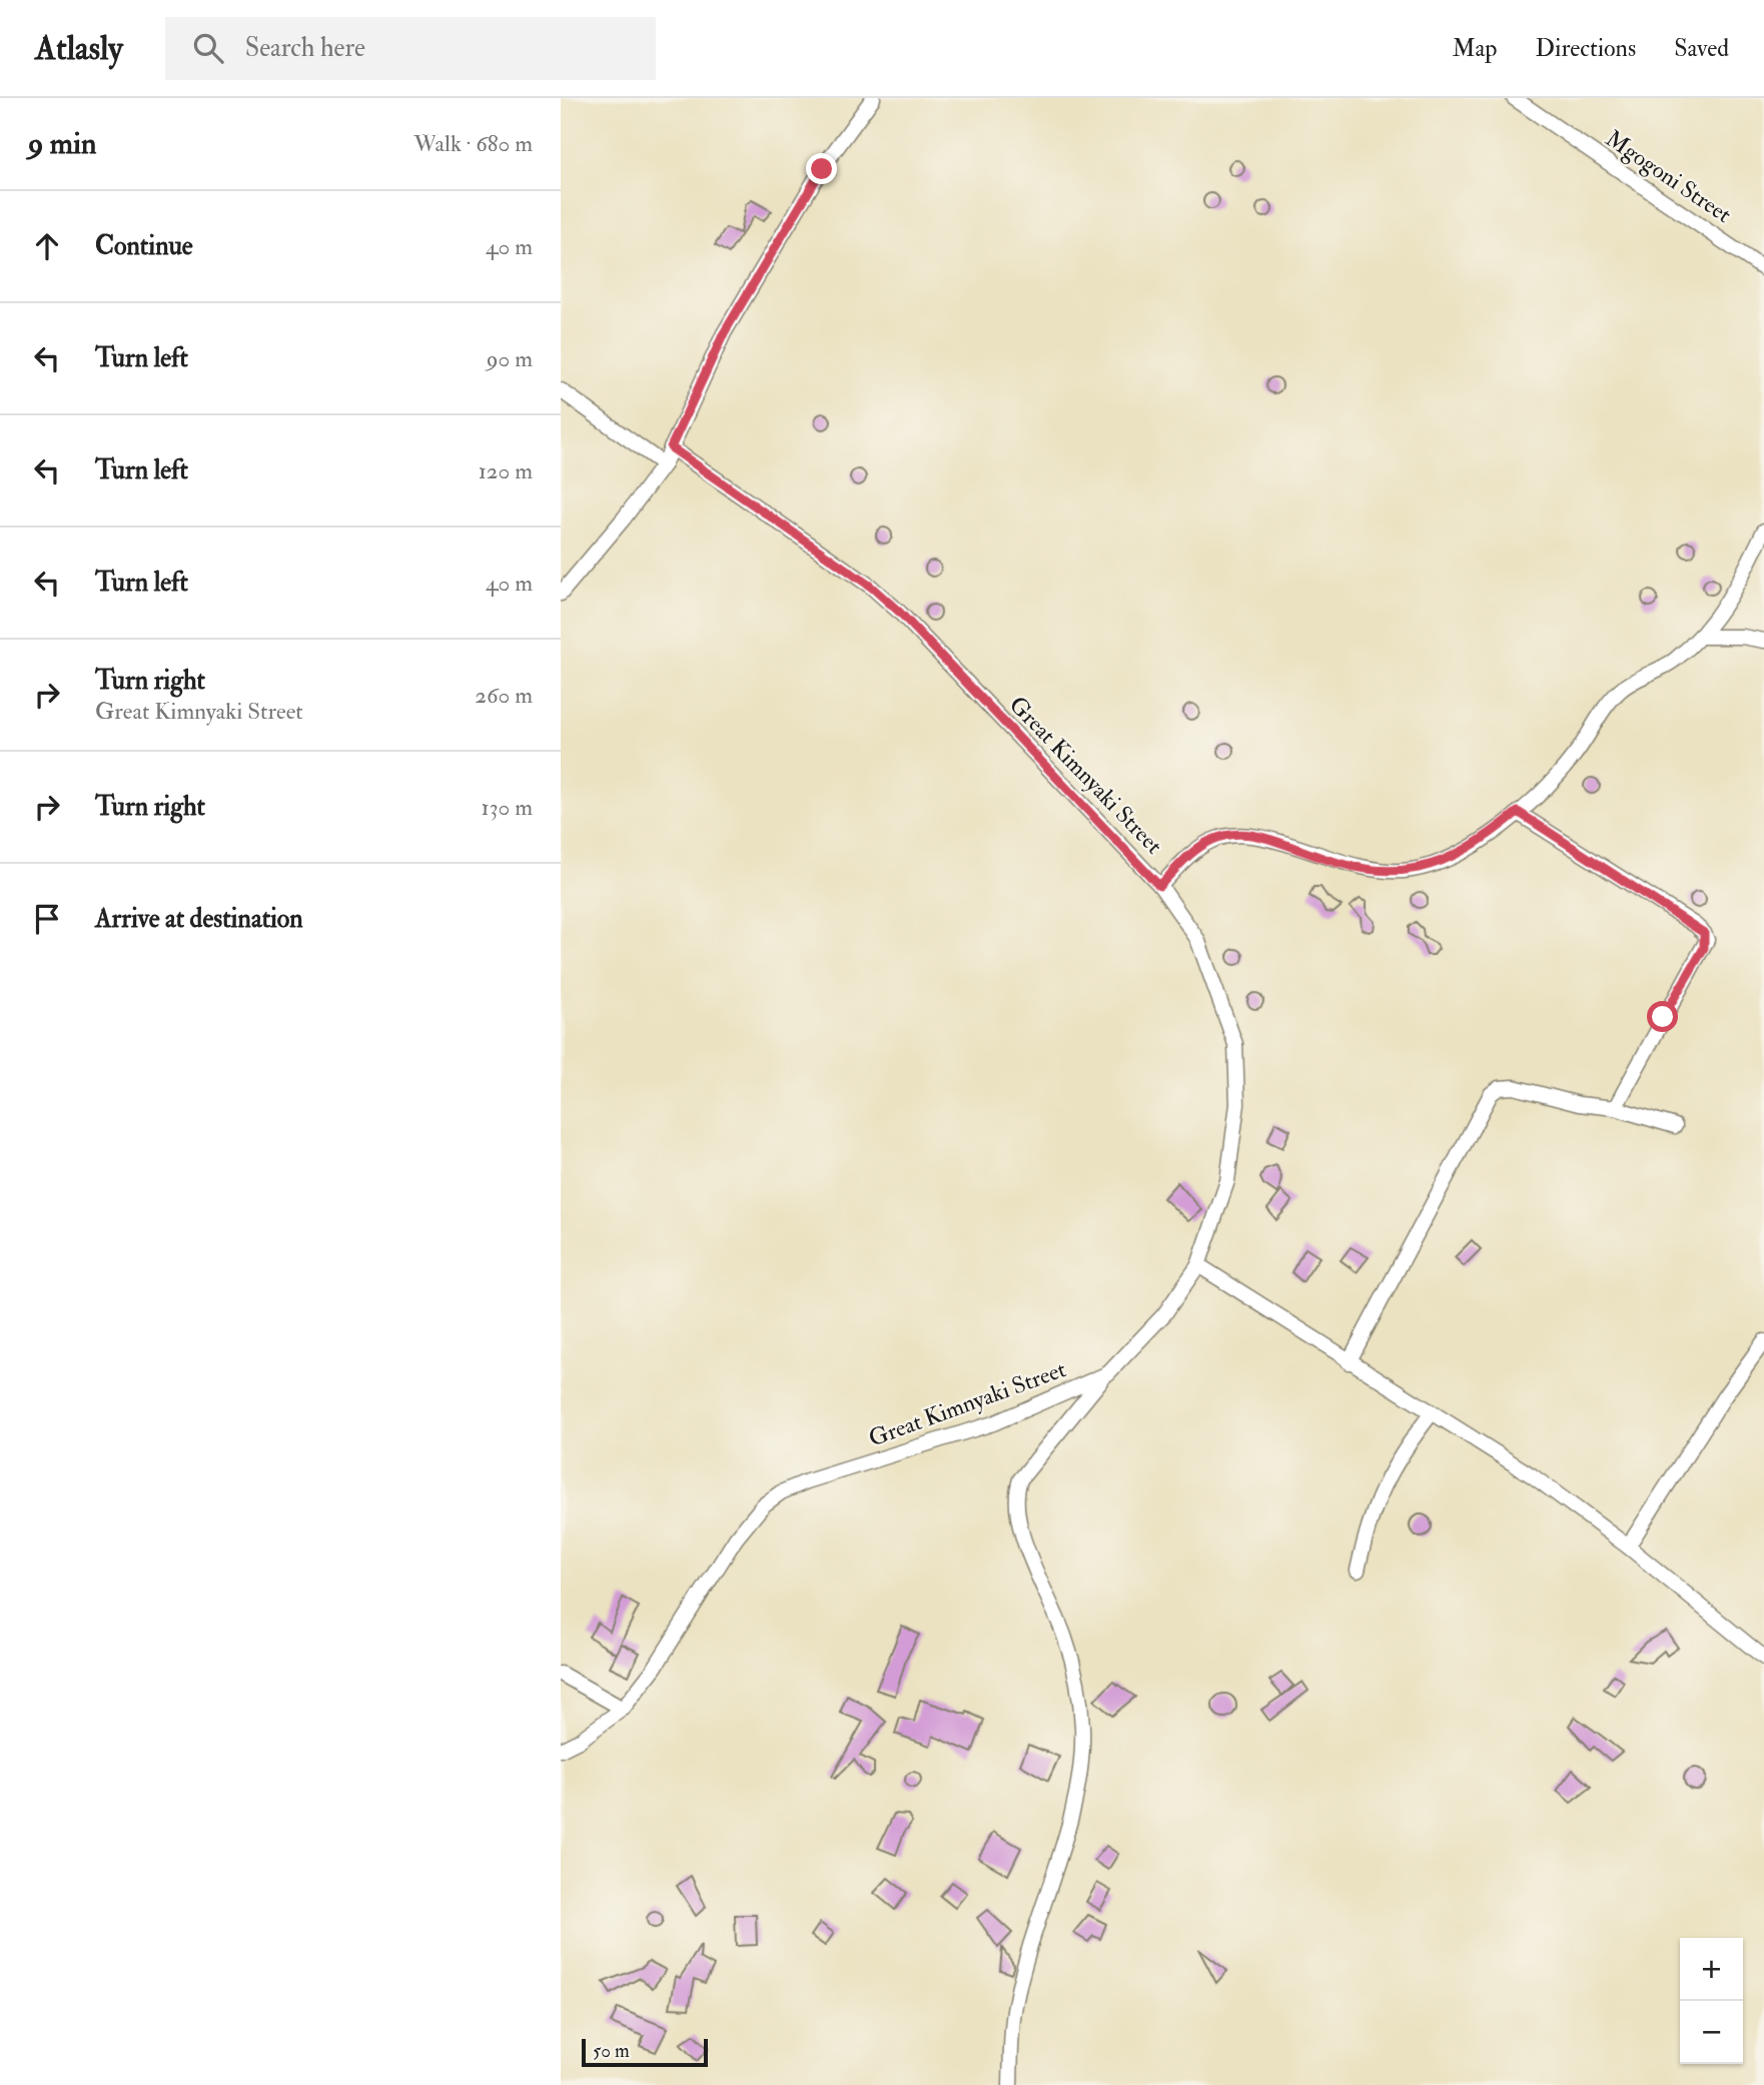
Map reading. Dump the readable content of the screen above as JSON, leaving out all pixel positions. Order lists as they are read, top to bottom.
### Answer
{
  "streets": {
    "street": ["Mgogoni Street", "Great Kimnyaki Street"]
  },
  "scale_bar": "50 m",
  "page": {
    "header": "Atlasly",
    "search": "Search here",
    "nav": ["Map", "Directions", "Saved"],
    "heading": ["9 min", "Walk · 680 m"],
    "list": [
      ["Continue", "40 m"],
      ["Turn left", "90 m"],
      ["Turn left", "120 m"],
      ["Turn left", "40 m"],
      ["Turn right", "Great Kimnyaki Street", "260 m"],
      ["Turn right", "130 m"],
      "Arrive at destination"
    ],
    "map_buttons": ["+", "−"],
    "scale": "50 m"
  }
}
